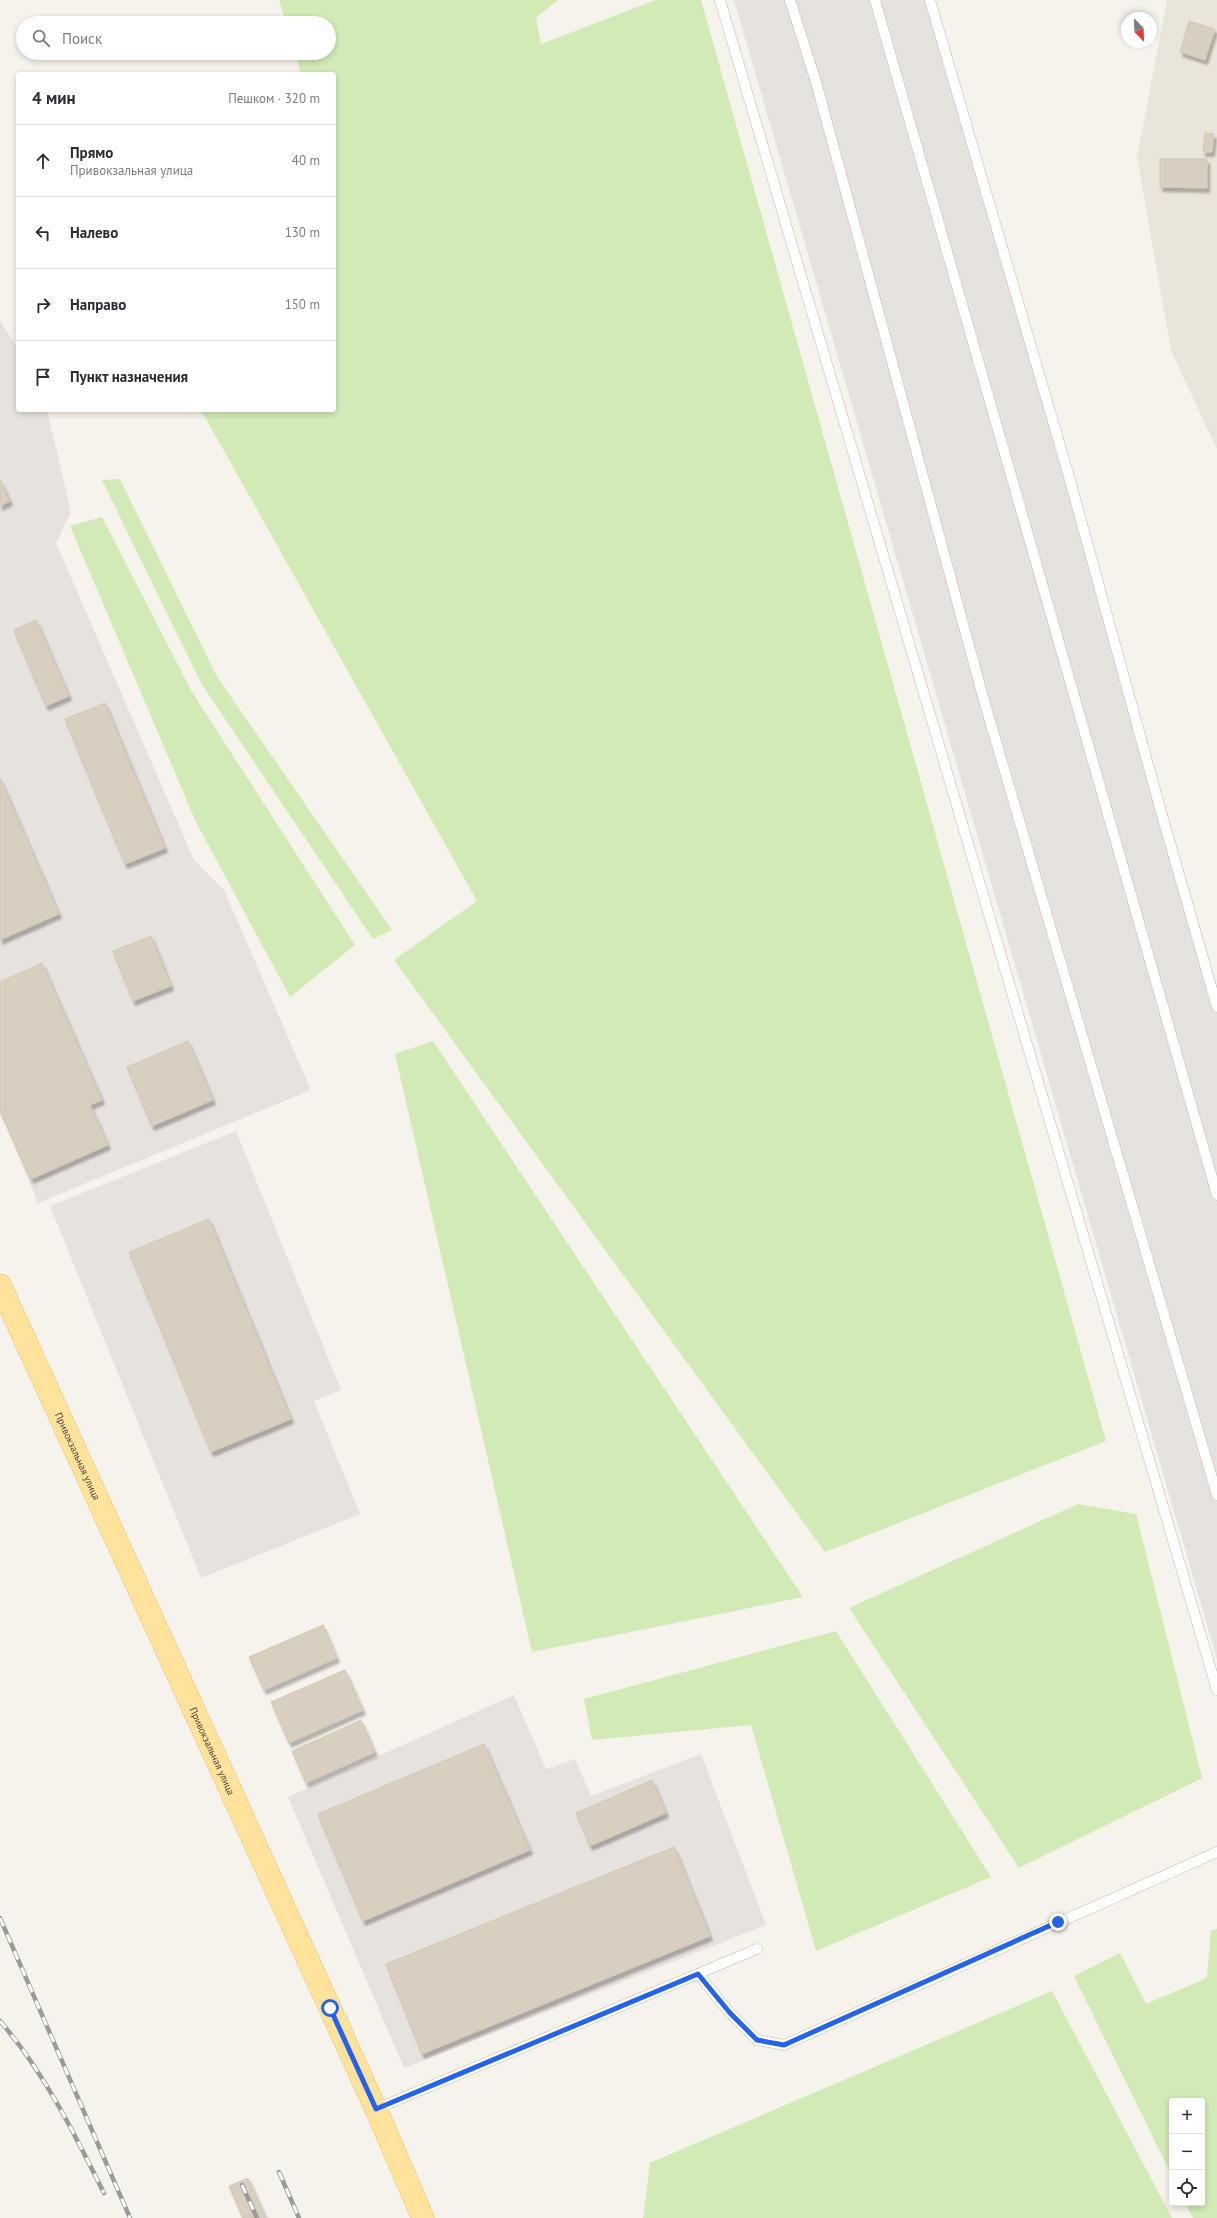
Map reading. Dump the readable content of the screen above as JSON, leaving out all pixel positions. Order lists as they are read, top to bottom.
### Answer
{
  "streets": {
    "main road": ["Привокзальная улица"]
  },
  "north": "bottom right",
  "page": {
    "search": "Поиск",
    "heading": ["4 мин", "Пешком · 320 m"],
    "list": [
      ["Прямо", "Привокзальная улица", "40 m"],
      ["Налево", "130 m"],
      ["Направо", "150 m"],
      "Пункт назначения"
    ],
    "map_buttons": ["+", "−"]
  }
}
